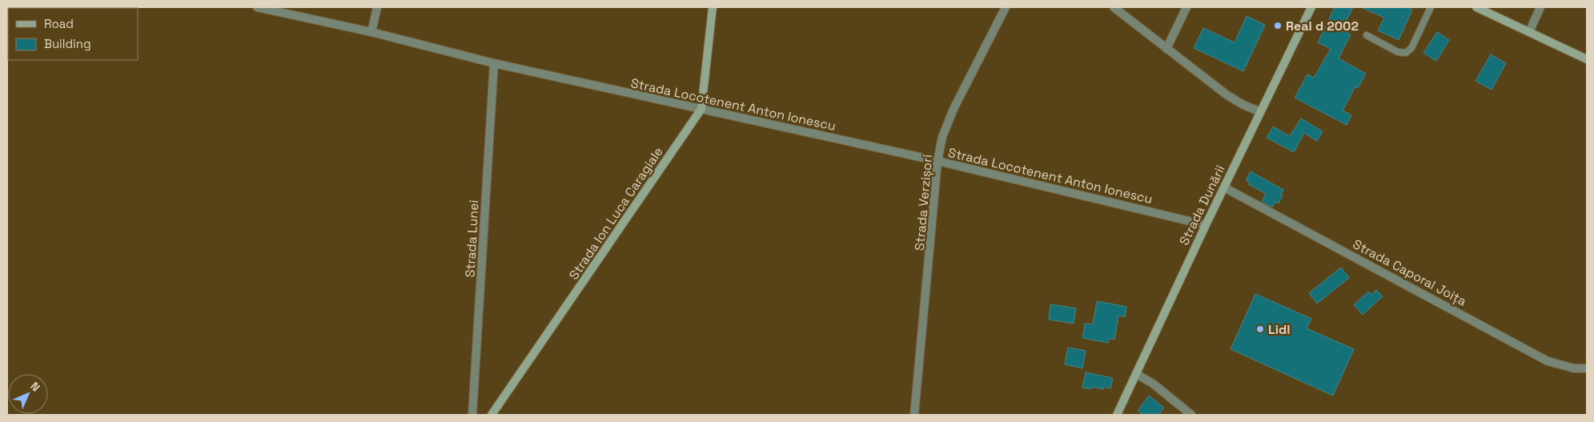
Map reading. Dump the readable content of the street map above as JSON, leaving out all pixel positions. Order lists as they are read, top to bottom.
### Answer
{
  "streets": {
    "street": [
      "Strada Locotenent Anton Ionescu",
      "Strada Verzișori",
      "Strada Dunării",
      "Strada Ion Luca Caragiale",
      "Strada Lunei",
      "Strada Caporal Joița"
    ]
  },
  "crossings": [
    ["Strada Locotenent Anton Ionescu", "Strada Verzișori"],
    ["Strada Locotenent Anton Ionescu", "Strada Dunării"],
    ["Strada Locotenent Anton Ionescu", "Strada Ion Luca Caragiale"],
    ["Strada Locotenent Anton Ionescu", "Strada Lunei"],
    ["Strada Dunării", "Strada Caporal Joița"]
  ],
  "places": ["Real d 2002", "Lidl"],
  "legend": ["Road", "Building"],
  "north": "top right"
}
